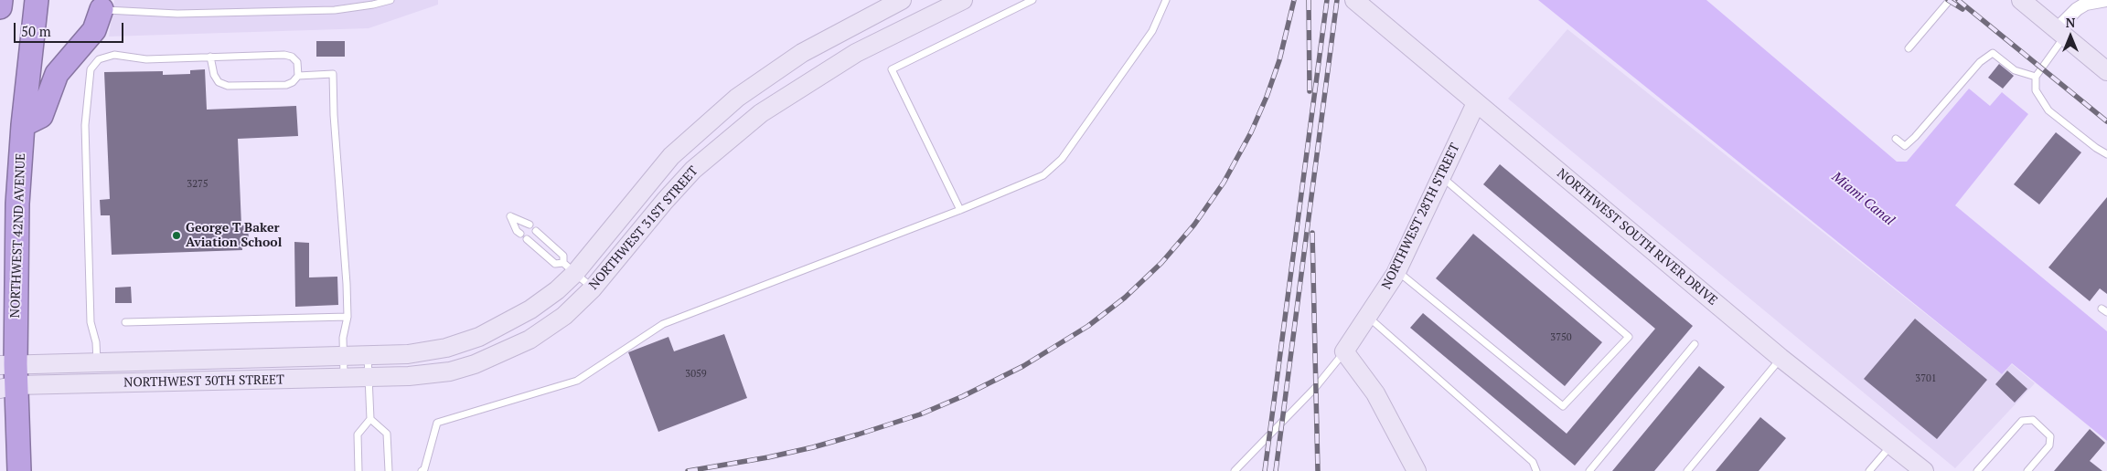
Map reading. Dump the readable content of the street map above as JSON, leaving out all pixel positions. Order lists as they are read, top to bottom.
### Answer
{
  "streets": {
    "highway": ["NORTHWEST 42ND AVENUE"],
    "street": [
      "NORTHWEST 28TH STREET",
      "NORTHWEST 31ST STREET",
      "NORTHWEST SOUTH RIVER DRIVE",
      "NORTHWEST 30TH STREET"
    ]
  },
  "crossings": [
    ["NORTHWEST 28TH STREET", "NORTHWEST SOUTH RIVER DRIVE"],
    ["NORTHWEST 31ST STREET", "NORTHWEST 30TH STREET"],
    ["NORTHWEST 42ND AVENUE", "NORTHWEST 30TH STREET"]
  ],
  "water": ["Miami Canal"],
  "places": ["George T Baker Aviation School"],
  "house_numbers": [
    "3275",
    "3750",
    "3059",
    "3701"
  ],
  "scale_bar": "50 m",
  "north": "top"
}
